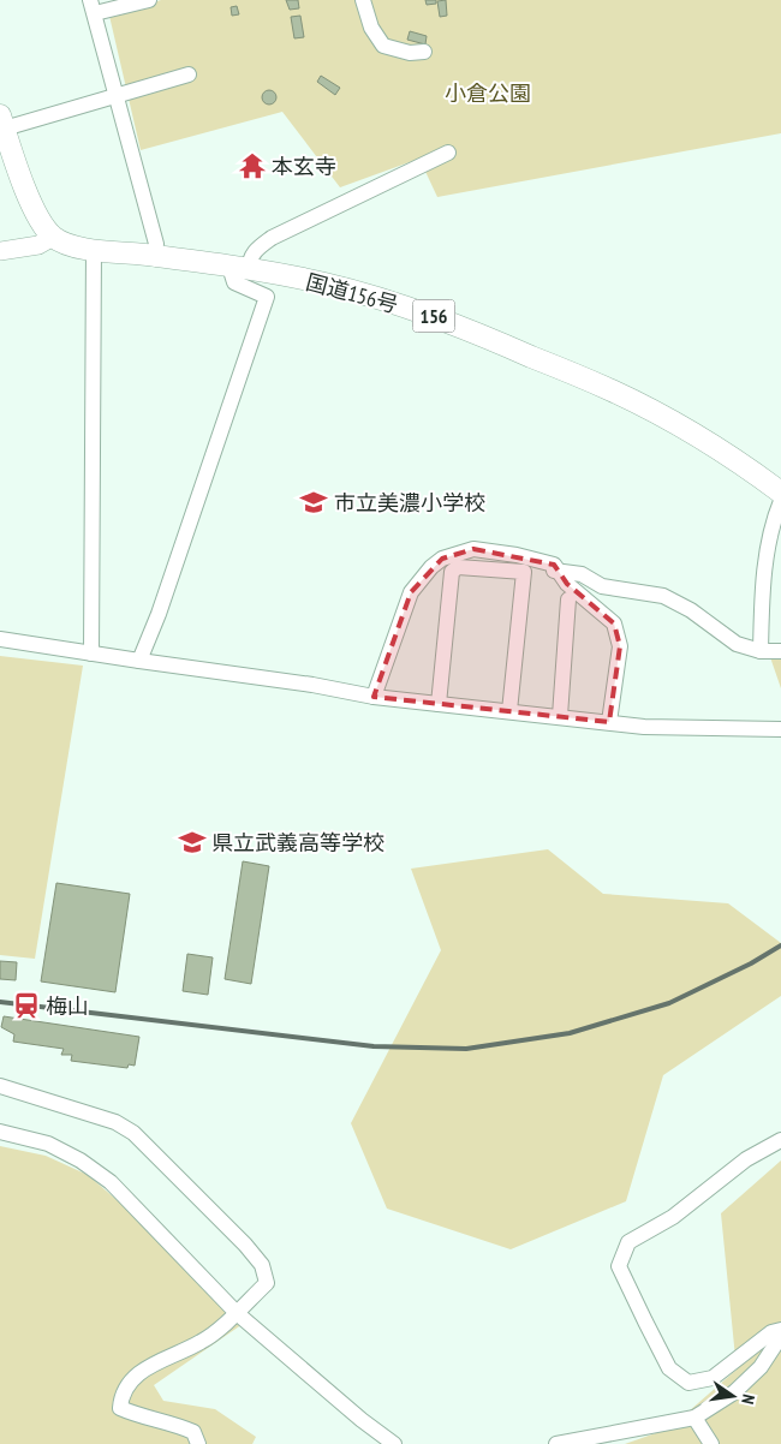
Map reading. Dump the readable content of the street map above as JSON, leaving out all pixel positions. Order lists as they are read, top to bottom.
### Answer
{
  "streets": {
    "highway": ["国道156号", "156"]
  },
  "parks": ["小倉公園"],
  "places": {
    "temple": ["本玄寺"],
    "school or university": ["市立美濃小学校", "県立武義高等学校"],
    "station": ["梅山"]
  },
  "north": "right"
}
